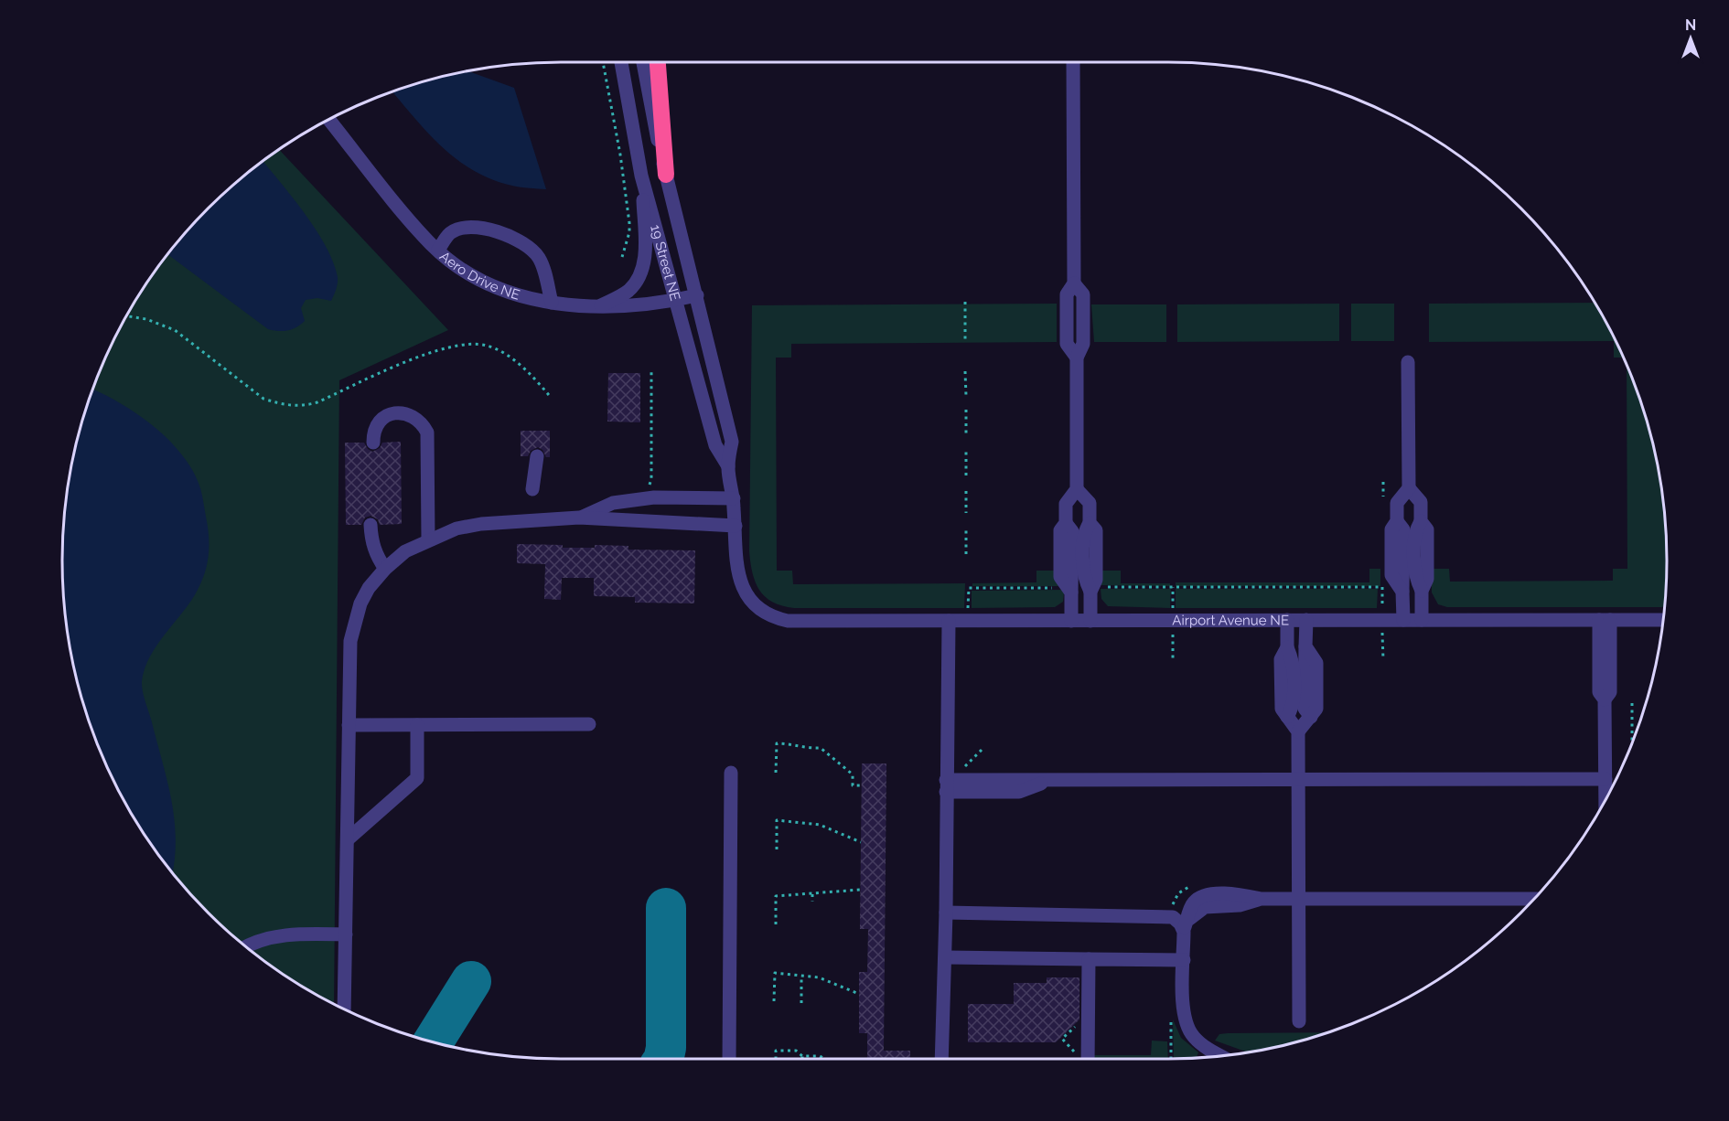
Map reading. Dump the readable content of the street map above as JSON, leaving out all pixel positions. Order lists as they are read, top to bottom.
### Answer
{
  "streets": {
    "street": ["19 Street NE", "Aero Drive NE", "Airport Avenue NE"]
  },
  "crossings": [
    ["19 Street NE", "Aero Drive NE"],
    ["19 Street NE", "Airport Avenue NE"]
  ],
  "north": "top"
}
